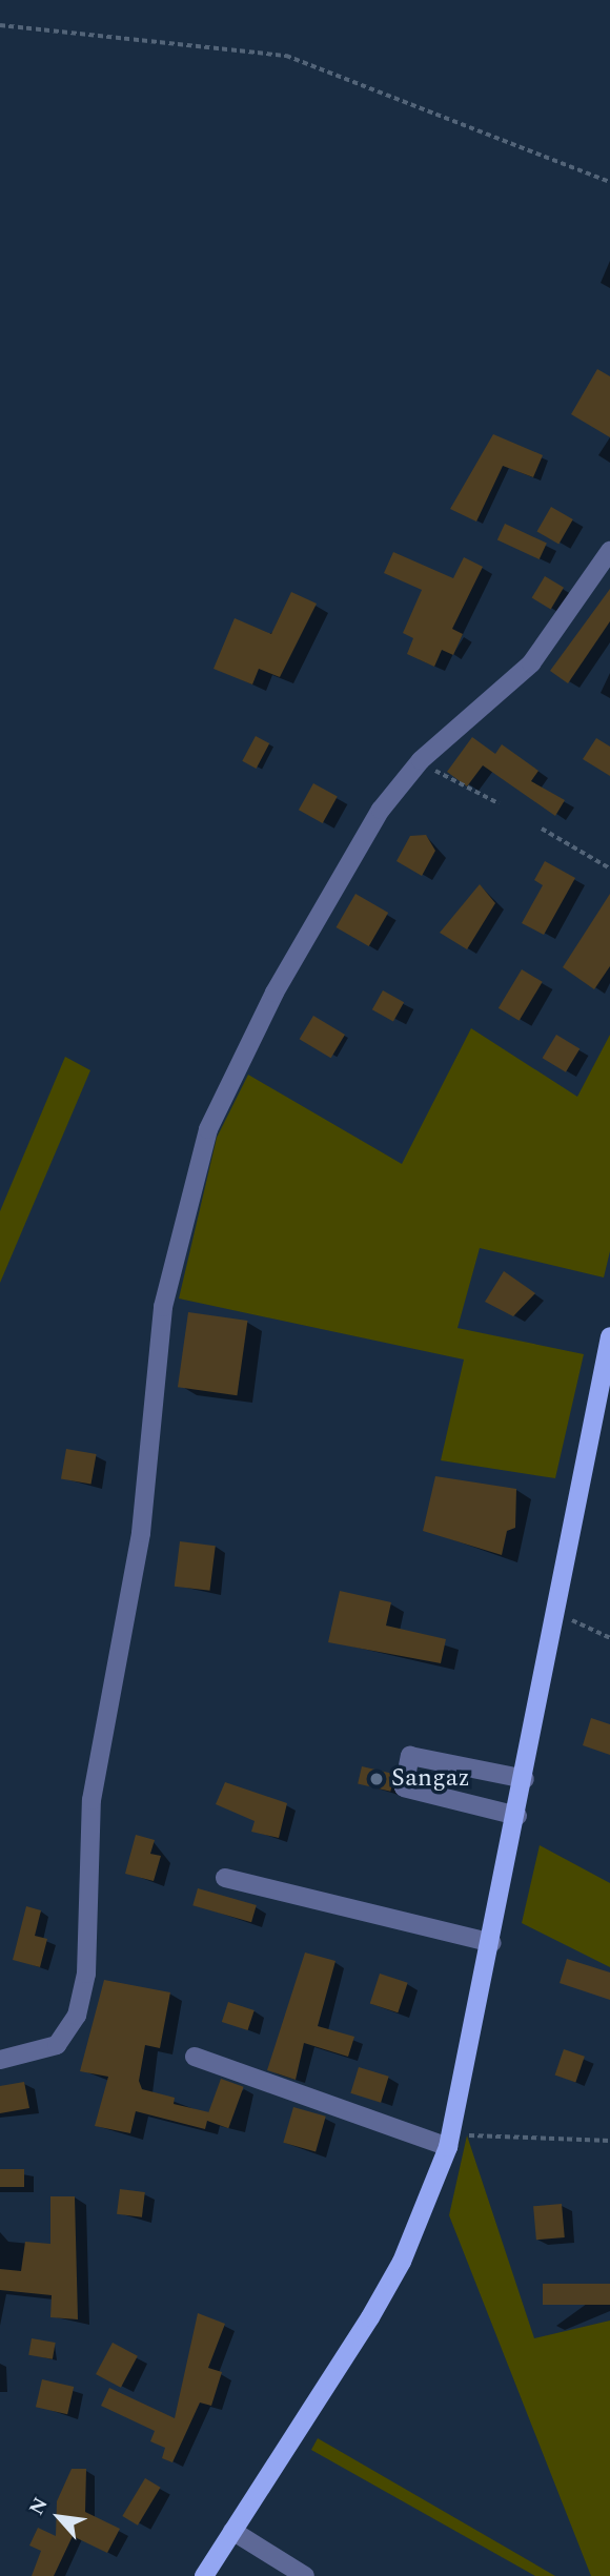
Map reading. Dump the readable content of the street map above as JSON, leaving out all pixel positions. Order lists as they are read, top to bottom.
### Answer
{
  "places": ["Sangaz"],
  "north": "top left"
}
